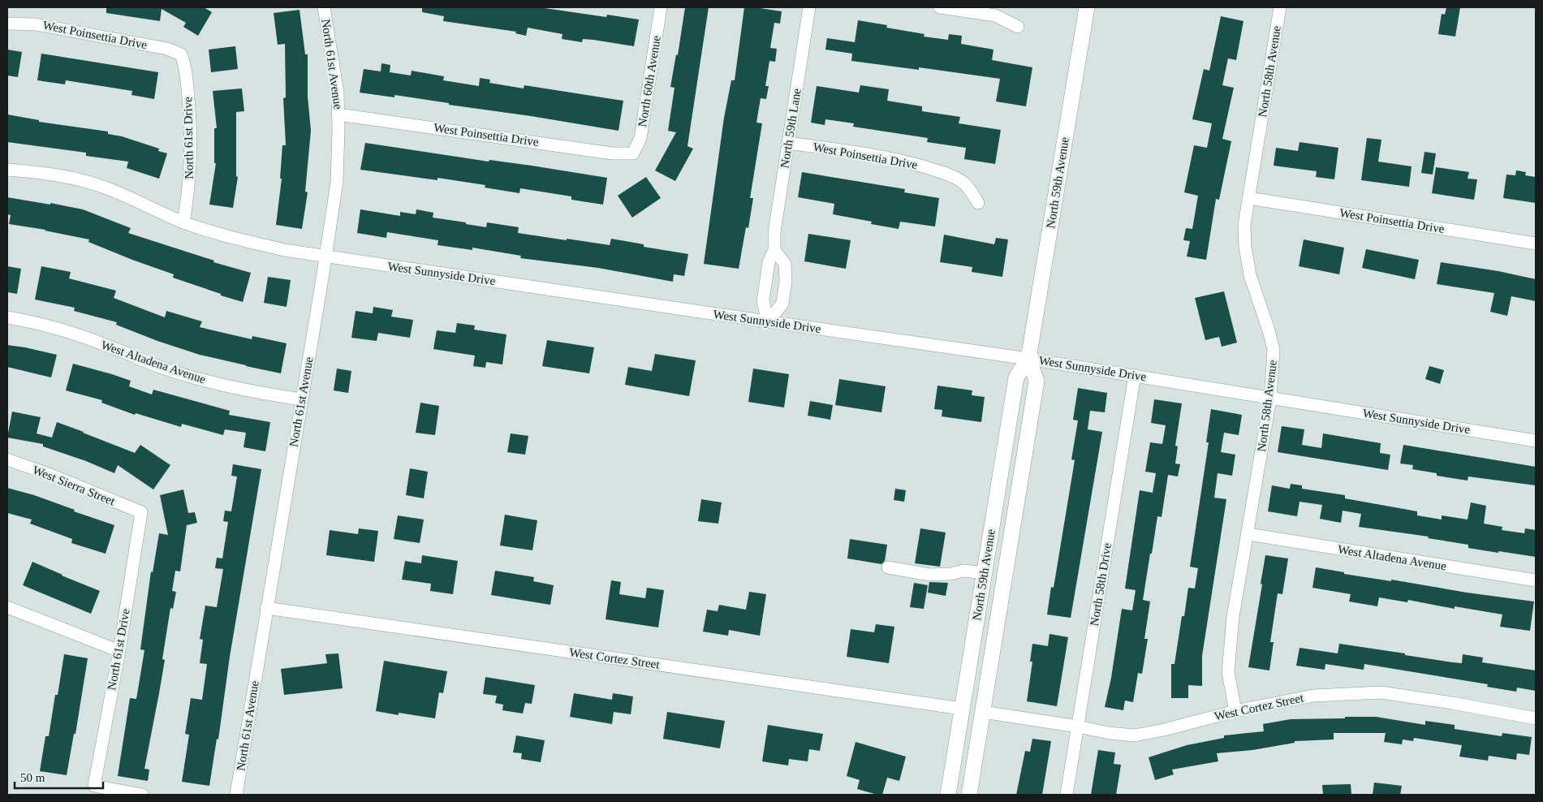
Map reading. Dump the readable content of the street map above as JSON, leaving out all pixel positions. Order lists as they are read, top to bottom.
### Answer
{
  "streets": {
    "main road": ["North 59th Avenue"],
    "street": [
      "West Poinsettia Drive",
      "North 61st Avenue",
      "North 58th Avenue",
      "North 60th Avenue",
      "North 59th Lane",
      "North 61st Drive",
      "West Sunnyside Drive",
      "West Altadena Avenue",
      "West Sierra Street",
      "North 58th Drive",
      "West Cortez Street"
    ]
  },
  "crossings": [
    ["West Poinsettia Drive", "North 61st Avenue"],
    ["West Poinsettia Drive", "North 58th Avenue"],
    ["West Poinsettia Drive", "North 60th Avenue"],
    ["West Poinsettia Drive", "North 59th Lane"],
    ["West Poinsettia Drive", "North 61st Drive"],
    ["North 61st Avenue", "West Sunnyside Drive"],
    ["North 61st Avenue", "West Altadena Avenue"],
    ["North 61st Avenue", "West Cortez Street"],
    ["North 58th Avenue", "West Sunnyside Drive"],
    ["North 58th Avenue", "West Altadena Avenue"],
    ["North 58th Avenue", "West Cortez Street"],
    ["North 59th Lane", "West Sunnyside Drive"],
    ["North 61st Drive", "West Sunnyside Drive"],
    ["North 61st Drive", "West Sierra Street"],
    ["North 59th Avenue", "West Sunnyside Drive"],
    ["North 59th Avenue", "West Cortez Street"],
    ["West Sunnyside Drive", "North 58th Drive"],
    ["North 58th Drive", "West Cortez Street"]
  ],
  "scale_bar": "50 m"
}
